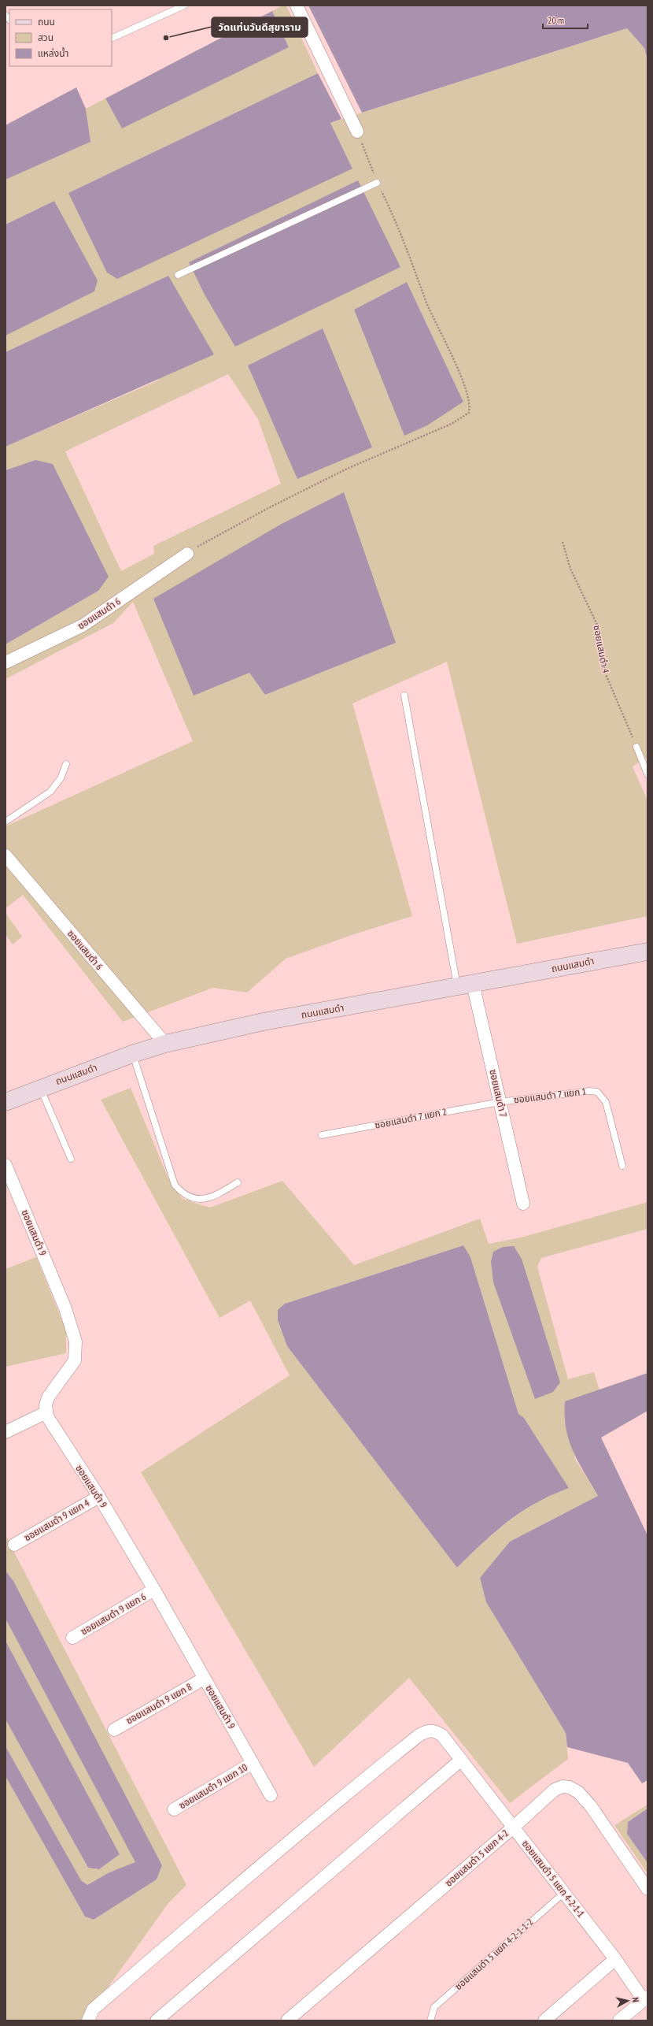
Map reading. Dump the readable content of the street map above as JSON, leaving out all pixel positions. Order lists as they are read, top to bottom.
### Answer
{
  "streets": {
    "street": [
      "ซอยแสมดำ 6",
      "ถนนแสมดำ",
      "ซอยแสมดำ 7",
      "ซอยแสมดำ 9",
      "ซอยแสมดำ 9 แยก 4",
      "ซอยแสมดำ 9 แยก 6",
      "ซอยแสมดำ 9 แยก 8",
      "ซอยแสมดำ 9 แยก 10",
      "ซอยแสมดำ 5 แยก 4-2",
      "ซอยแสมดำ 5 แยก 4-2-1-1"
    ],
    "lane": ["ซอยแสมดำ 7 แยก 1", "ซอยแสมดำ 7 แยก 2", "ซอยแสมดำ 5 แยก 4-2-1-1-2"],
    "path": ["ซอยแสมดำ 4"]
  },
  "crossings": [
    ["ซอยแสมดำ 6", "ถนนแสมดำ"],
    ["ถนนแสมดำ", "ซอยแสมดำ 7"],
    ["ซอยแสมดำ 7", "ซอยแสมดำ 7 แยก 1"],
    ["ซอยแสมดำ 7", "ซอยแสมดำ 7 แยก 2"],
    ["ซอยแสมดำ 7 แยก 1", "ซอยแสมดำ 7 แยก 2"],
    ["ซอยแสมดำ 9", "ซอยแสมดำ 9 แยก 4"],
    ["ซอยแสมดำ 9", "ซอยแสมดำ 9 แยก 6"],
    ["ซอยแสมดำ 9", "ซอยแสมดำ 9 แยก 8"],
    ["ซอยแสมดำ 9", "ซอยแสมดำ 9 แยก 10"],
    ["ซอยแสมดำ 5 แยก 4-2", "ซอยแสมดำ 5 แยก 4-2-1-1"],
    ["ซอยแสมดำ 5 แยก 4-2-1-1", "ซอยแสมดำ 5 แยก 4-2-1-1-2"]
  ],
  "places": ["วัดแท่นวันดีสุขาราม"],
  "legend": ["ถนน", "สวน", "แหล่งน้ำ"],
  "scale_bar": "20 m",
  "north": "right"
}
